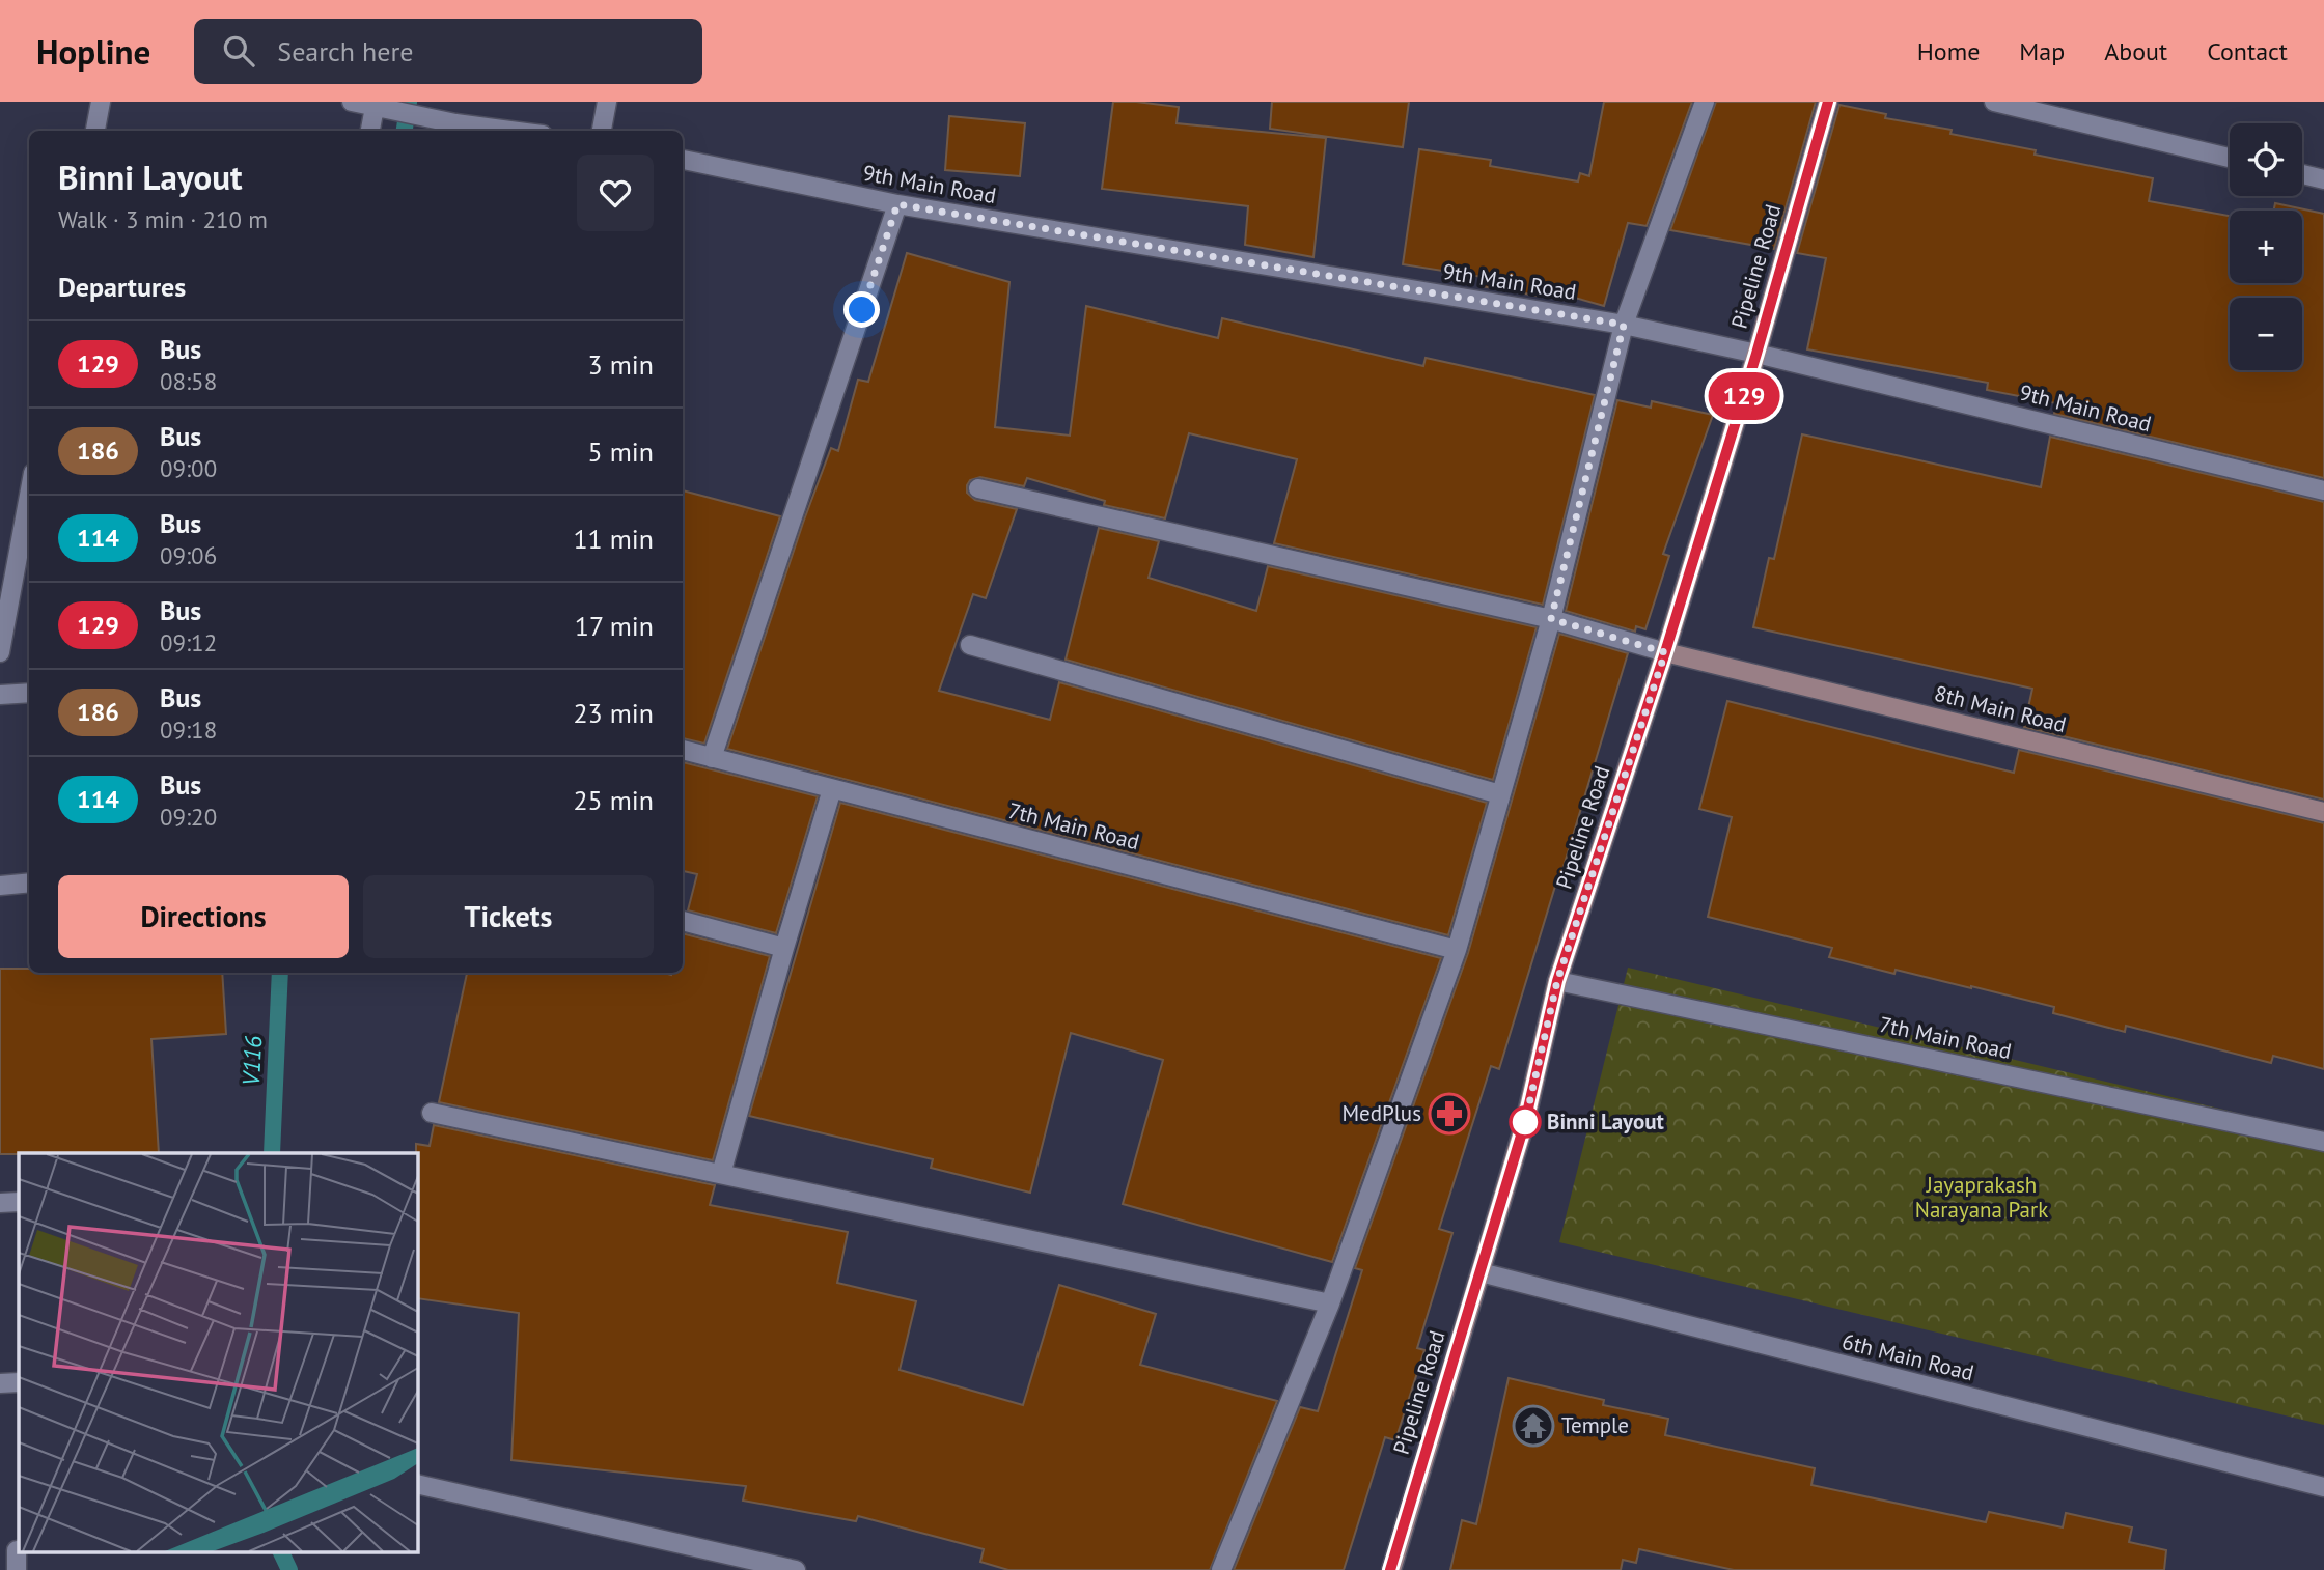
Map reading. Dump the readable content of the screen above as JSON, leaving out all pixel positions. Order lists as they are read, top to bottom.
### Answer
{
  "streets": {
    "main road": ["Pipeline Road", "8th Main Road"],
    "street": ["9th Main Road", "7th Main Road", "6th Main Road"]
  },
  "crossings": [
    ["9th Main Road", "Pipeline Road"],
    ["Pipeline Road", "8th Main Road"],
    ["Pipeline Road", "7th Main Road"],
    ["Pipeline Road", "6th Main Road"]
  ],
  "water": ["V116"],
  "parks": ["Jayaprakash Narayana Park"],
  "places": {
    "pharmacy": ["MedPlus"],
    "other": ["Binni Layout"],
    "temple": ["Temple"]
  },
  "lines": ["bus line 129"],
  "page": {
    "header": "Hopline",
    "search": "Search here",
    "nav": [
      "Home",
      "Map",
      "About",
      "Contact"
    ],
    "on_map": "129",
    "map_buttons": ["+", "−"],
    "heading": [
      ["Binni Layout", "Walk · 3 min · 210 m"],
      "Departures"
    ],
    "list": [
      {
        "mark": "129",
        "name": "Bus",
        "note": "08:58",
        "value": "3 min"
      },
      {
        "mark": "186",
        "name": "Bus",
        "note": "09:00",
        "value": "5 min"
      },
      {
        "mark": "114",
        "name": "Bus",
        "note": "09:06",
        "value": "11 min"
      },
      {
        "mark": "129",
        "name": "Bus",
        "note": "09:12",
        "value": "17 min"
      },
      {
        "mark": "186",
        "name": "Bus",
        "note": "09:18",
        "value": "23 min"
      },
      {
        "mark": "114",
        "name": "Bus",
        "note": "09:20",
        "value": "25 min"
      }
    ],
    "buttons": ["Directions", "Tickets"]
  }
}
